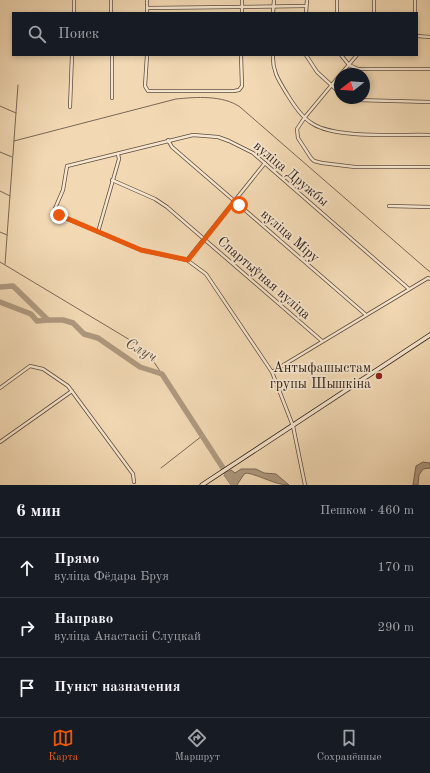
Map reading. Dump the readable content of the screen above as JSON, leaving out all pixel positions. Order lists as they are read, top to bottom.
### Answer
{
  "streets": {
    "street": ["вуліца Дружбы", "вуліца Міру", "Спартыўная вуліца"]
  },
  "crossings": [
    ["вуліца Дружбы", "вуліца Міру"]
  ],
  "water": ["Случ"],
  "places": ["Антыфашыстам групы Шышкіна"],
  "north": "left",
  "page": {
    "search": "Поиск",
    "heading": ["6 мин", "Пешком · 460 m"],
    "list": [
      ["Прямо", "вуліца Фёдара Бруя", "170 m"],
      ["Направо", "вуліца Анастасіі Слуцкай", "290 m"],
      "Пункт назначения"
    ],
    "nav": ["Карта", "Маршрут", "Сохранённые"]
  }
}
